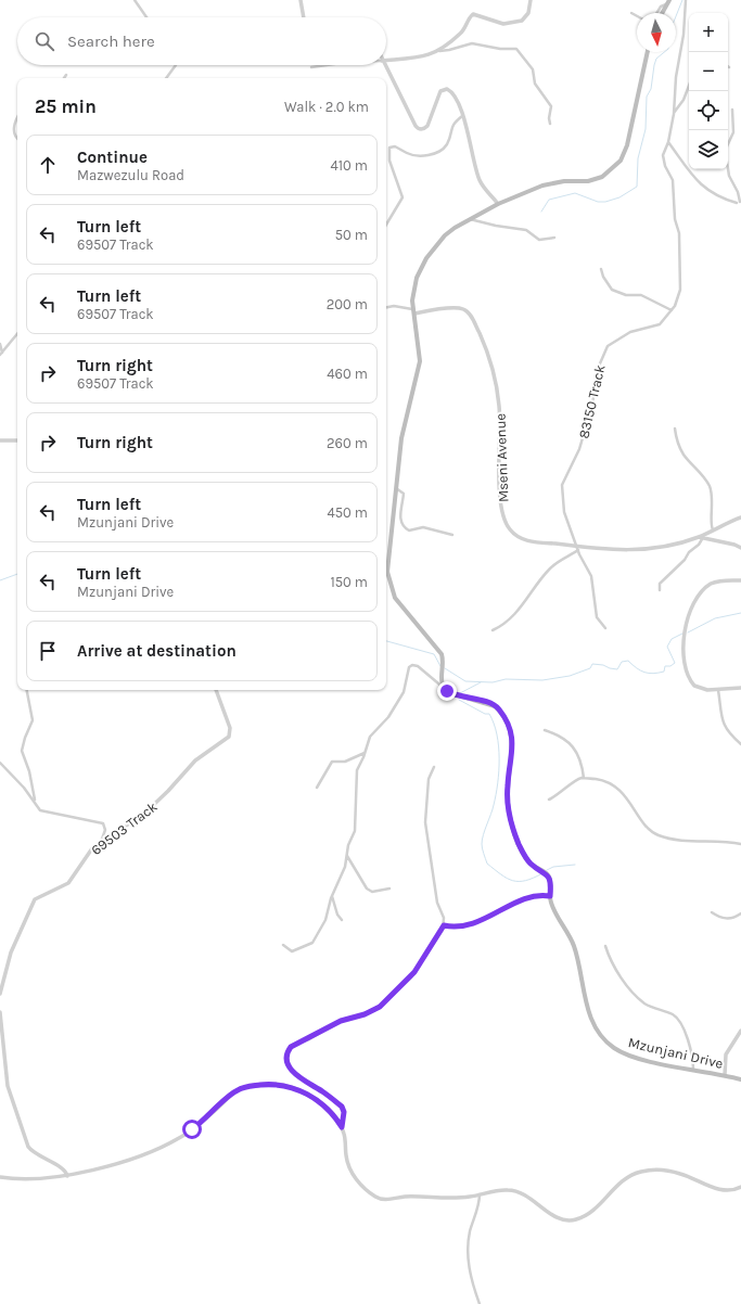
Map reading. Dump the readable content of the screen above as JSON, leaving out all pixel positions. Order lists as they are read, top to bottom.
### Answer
{
  "streets": {
    "main road": ["Mzunjani Drive"],
    "street": ["83150 Track", "Mseni Avenue", "69503 Track"]
  },
  "crossings": [
    ["83150 Track", "Mseni Avenue"]
  ],
  "north": "bottom",
  "page": {
    "map_buttons": ["+", "−"],
    "search": "Search here",
    "heading": ["25 min", "Walk · 2.0 km"],
    "list": [
      ["Continue", "Mazwezulu Road", "410 m"],
      ["Turn left", "69507 Track", "50 m"],
      ["Turn left", "69507 Track", "200 m"],
      ["Turn right", "69507 Track", "460 m"],
      ["Turn right", "260 m"],
      ["Turn left", "Mzunjani Drive", "450 m"],
      ["Turn left", "Mzunjani Drive", "150 m"],
      "Arrive at destination"
    ]
  }
}
